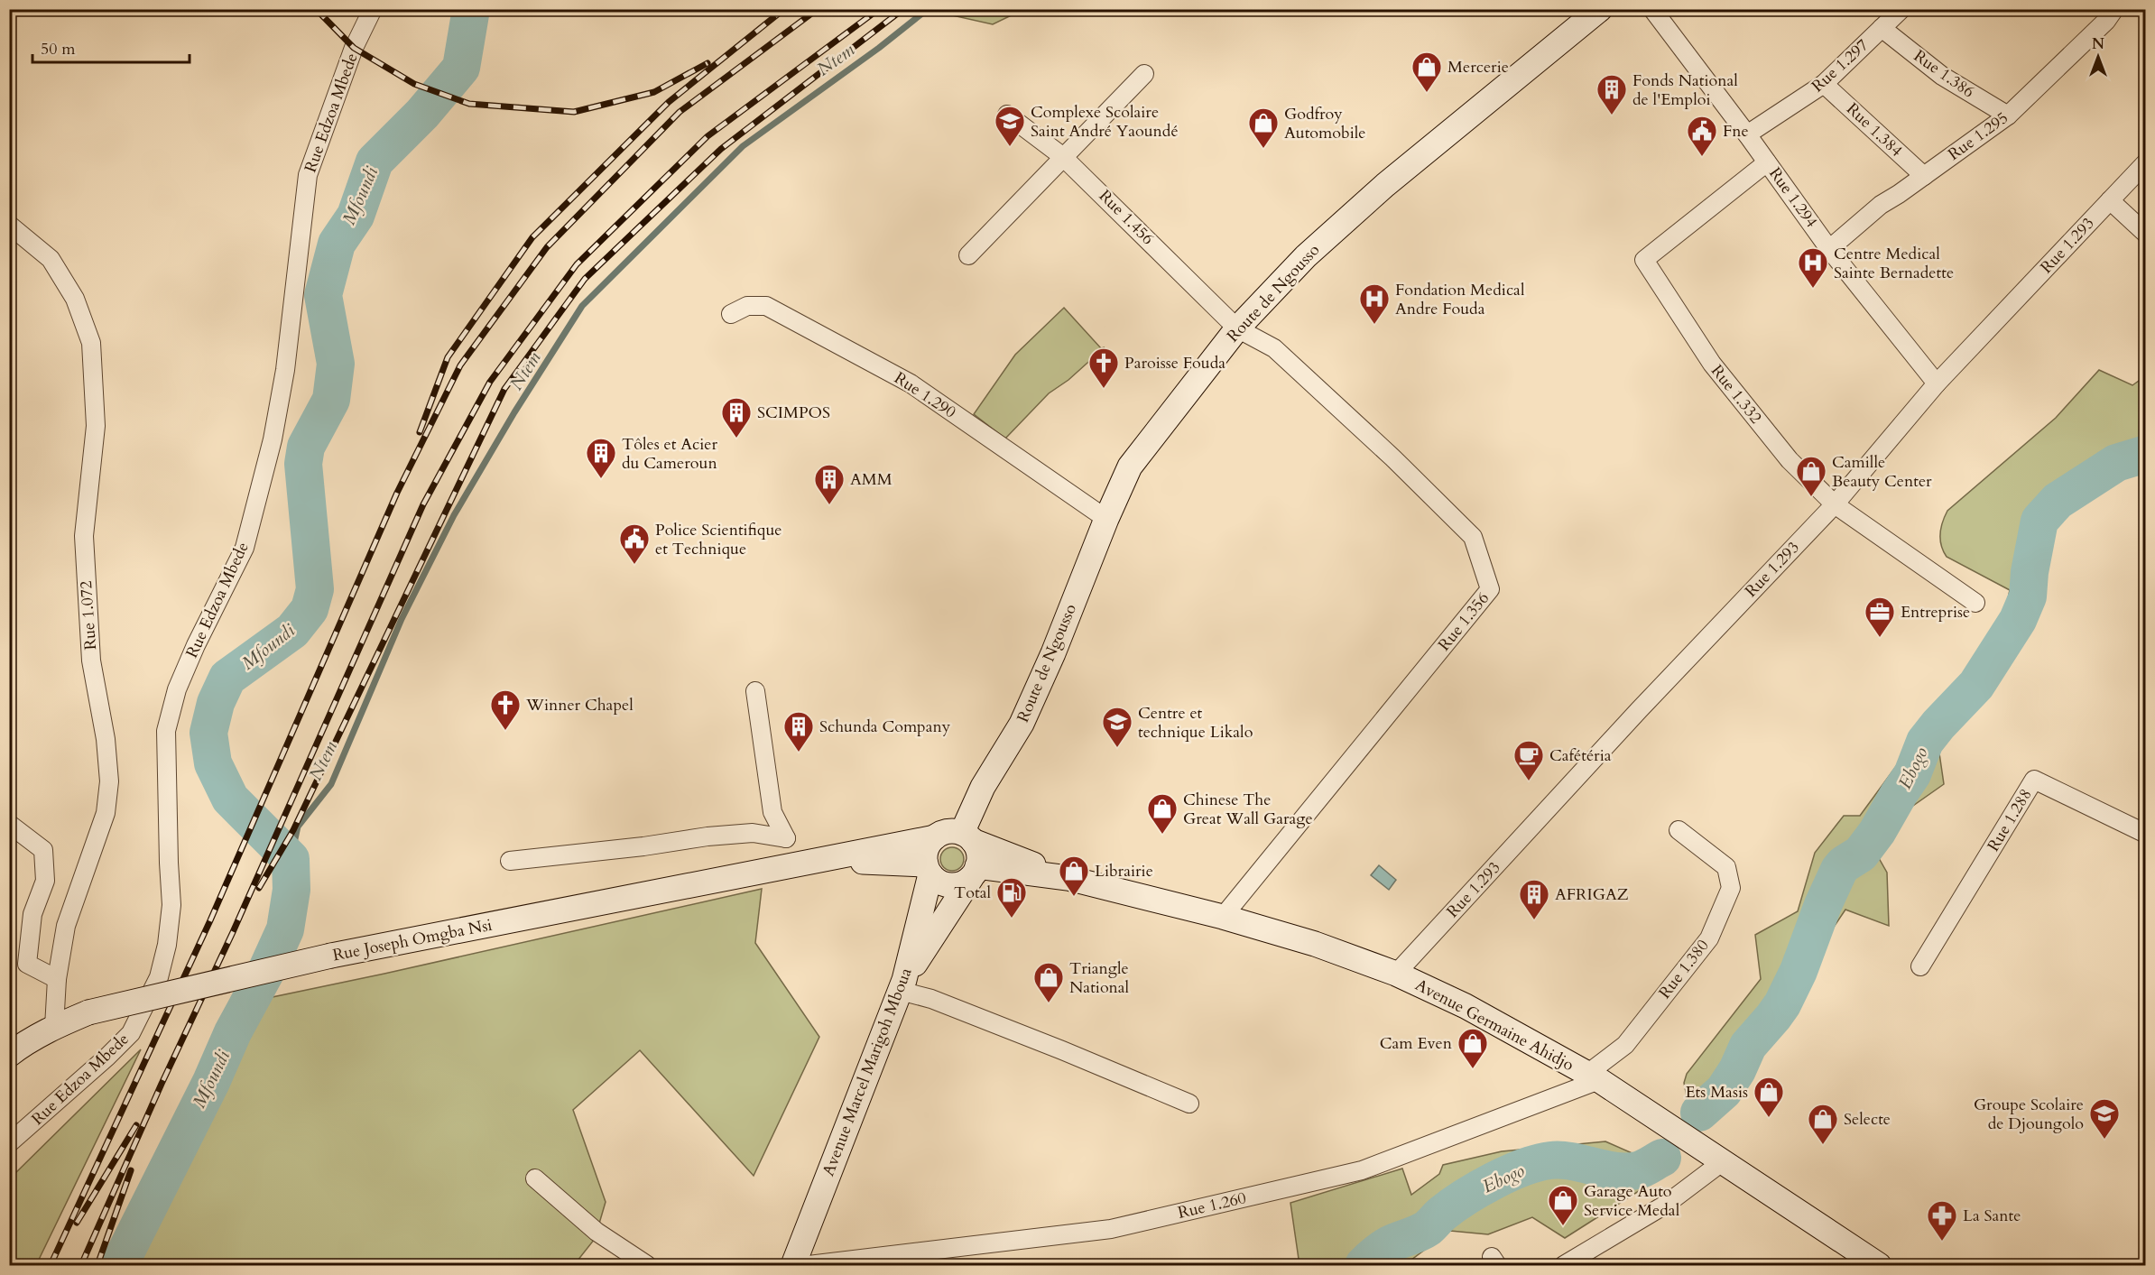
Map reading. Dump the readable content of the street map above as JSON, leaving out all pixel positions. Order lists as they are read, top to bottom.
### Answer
{
  "streets": {
    "main road": [
      "Route de Ngousso",
      "Rue Joseph Omgba Nsi",
      "Avenue Germaine Ahidjo",
      "Avenue Marcel Marigoh Mboua"
    ],
    "street": [
      "Rue 1.297",
      "Rue 1.386",
      "Rue Edzoa Mbede",
      "Rue 1.384",
      "Rue 1.295",
      "Rue 1.294",
      "Rue 1.456",
      "Rue 1.293",
      "Rue 1.332",
      "Rue 1.290",
      "Rue 1.072",
      "Rue 1.356",
      "Rue 1.288",
      "Rue 1.380",
      "Rue 1.260"
    ]
  },
  "crossings": [
    ["Rue 1.297", "Rue 1.386"],
    ["Rue 1.297", "Rue 1.384"],
    ["Rue 1.297", "Rue 1.294"],
    ["Rue 1.386", "Rue 1.295"],
    ["Rue 1.384", "Rue 1.295"],
    ["Rue 1.295", "Rue 1.294"],
    ["Rue 1.294", "Rue 1.293"],
    ["Rue 1.294", "Rue 1.332"],
    ["Rue 1.456", "Route de Ngousso"],
    ["Rue 1.456", "Rue 1.356"],
    ["Rue 1.293", "Rue 1.332"],
    ["Rue 1.293", "Avenue Germaine Ahidjo"],
    ["Route de Ngousso", "Rue 1.290"],
    ["Route de Ngousso", "Rue 1.356"],
    ["Route de Ngousso", "Avenue Germaine Ahidjo"],
    ["Route de Ngousso", "Avenue Marcel Marigoh Mboua"],
    ["Rue 1.072", "Rue Joseph Omgba Nsi"],
    ["Rue 1.356", "Avenue Germaine Ahidjo"],
    ["Rue 1.380", "Avenue Germaine Ahidjo"],
    ["Rue 1.380", "Rue 1.260"],
    ["Avenue Germaine Ahidjo", "Avenue Marcel Marigoh Mboua"],
    ["Avenue Germaine Ahidjo", "Rue 1.260"]
  ],
  "water": ["Ntem", "Mfoundi", "Ebogo"],
  "places": {
    "shop": [
      "Mercerie",
      "Godfroy Automobile",
      "Camille Beauty Center",
      "Chinese The Great Wall Garage",
      "Librairie",
      "Triangle National",
      "Cam Even",
      "Ets Masis",
      "Selecte",
      "Garage Auto Service Medal"
    ],
    "building": [
      "Fonds National de l'Emploi",
      "SCIMPOS",
      "Tôles et Acier du Cameroun",
      "AMM",
      "Schunda Company",
      "AFRIGAZ"
    ],
    "school or university": ["Complexe Scolaire Saint André Yaoundé", "Centre et technique Likalo", "Groupe Scolaire de Djoungolo"],
    "public building": ["Fne", "Police Scientifique et Technique"],
    "hospital": ["Centre Medical Sainte Bernadette", "Fondation Medical Andre Fouda"],
    "church": ["Paroisse Fouda", "Winner Chapel"],
    "office": ["Entreprise"],
    "cafe": ["Cafétéria"],
    "fuel station": ["Total"],
    "pharmacy": ["La Sante"]
  },
  "scale_bar": "50 m",
  "north": "top"
}
